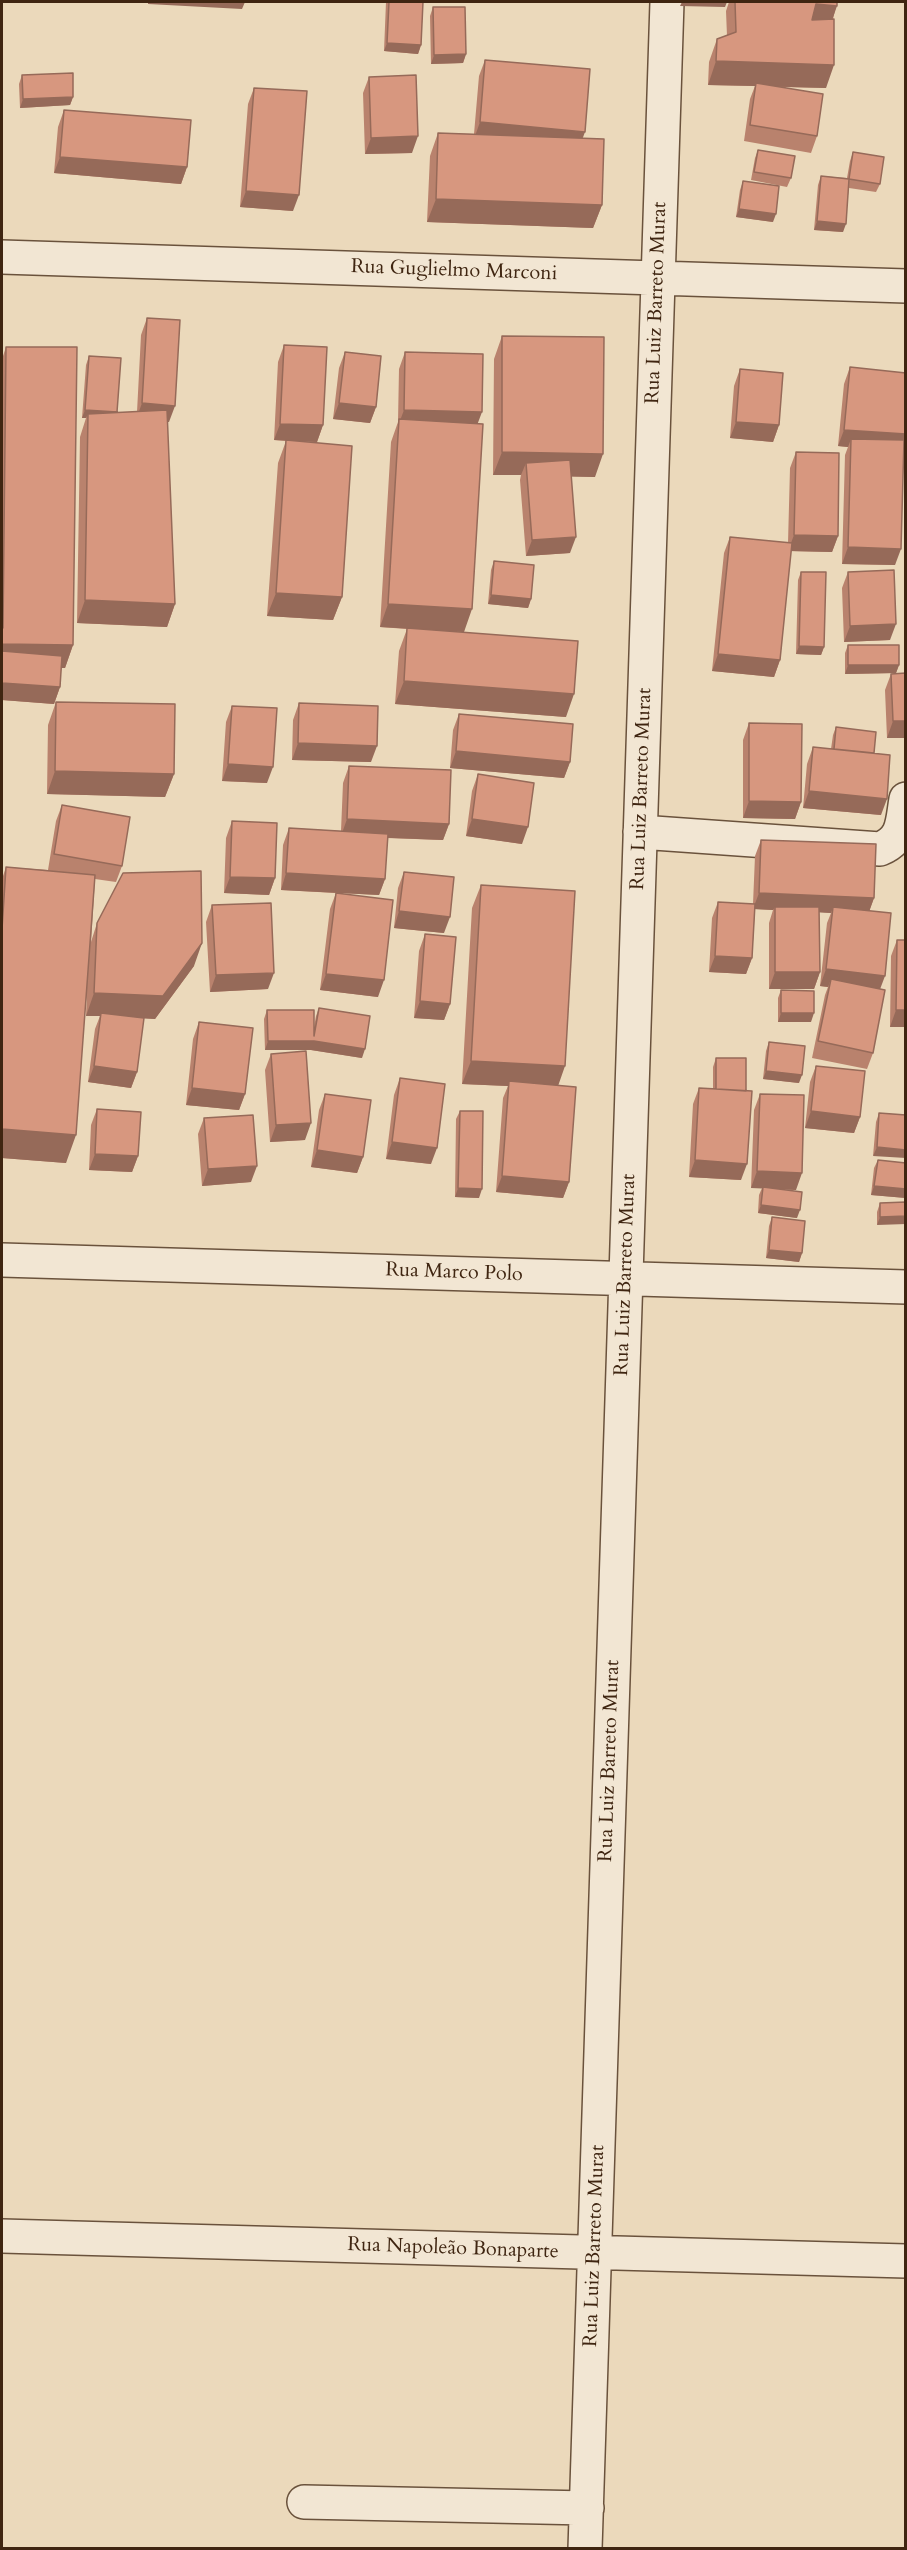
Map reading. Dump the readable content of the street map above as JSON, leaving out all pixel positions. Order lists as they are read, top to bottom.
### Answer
{
  "streets": {
    "street": [
      "Rua Guglielmo Marconi",
      "Rua Luiz Barreto Murat",
      "Rua Marco Polo",
      "Rua Napoleão Bonaparte"
    ]
  },
  "crossings": [
    ["Rua Guglielmo Marconi", "Rua Luiz Barreto Murat"],
    ["Rua Luiz Barreto Murat", "Rua Marco Polo"],
    ["Rua Luiz Barreto Murat", "Rua Napoleão Bonaparte"]
  ]
}
